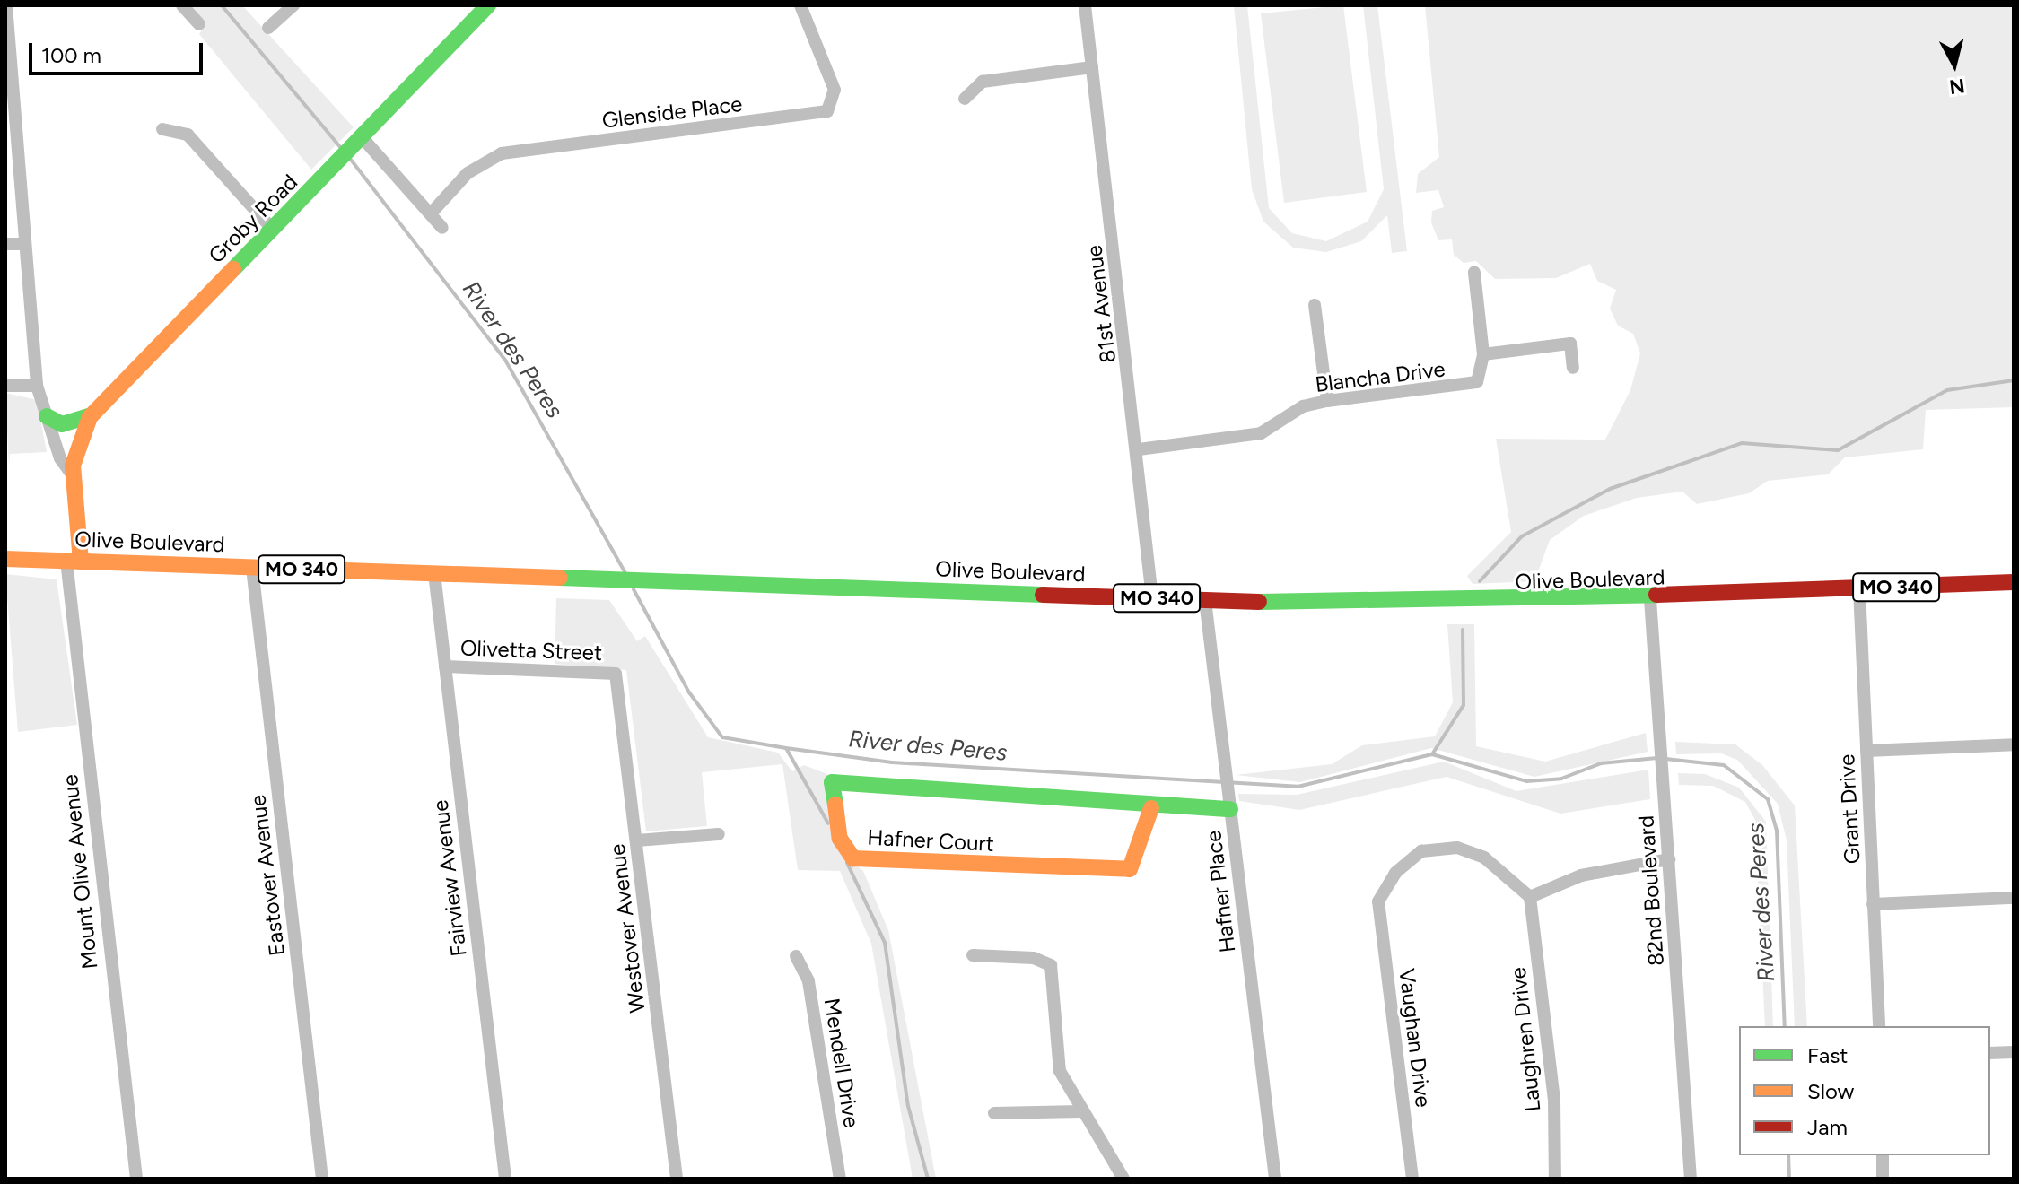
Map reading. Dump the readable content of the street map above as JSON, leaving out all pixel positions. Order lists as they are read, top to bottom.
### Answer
{
  "streets": {
    "main road": [
      "Groby Road",
      "Olive Boulevard",
      "MO 340",
      "Hafner Court",
      "Mount Olive Avenue"
    ],
    "street": [
      "Glenside Place",
      "81st Avenue",
      "Blancha Drive",
      "Olivetta Street",
      "Grant Drive",
      "Eastover Avenue",
      "Fairview Avenue",
      "82nd Boulevard",
      "Hafner Place",
      "Westover Avenue",
      "Vaughan Drive",
      "Laughren Drive",
      "Mendell Drive"
    ]
  },
  "crossings": [
    ["Groby Road", "Mount Olive Avenue"],
    ["81st Avenue", "Blancha Drive"],
    ["81st Avenue", "Olive Boulevard"],
    ["Olive Boulevard", "Grant Drive"],
    ["Olive Boulevard", "Mount Olive Avenue"],
    ["Olive Boulevard", "Eastover Avenue"],
    ["Olive Boulevard", "Fairview Avenue"],
    ["Olive Boulevard", "82nd Boulevard"],
    ["Olive Boulevard", "Hafner Place"],
    ["Olivetta Street", "Fairview Avenue"],
    ["Olivetta Street", "Westover Avenue"],
    ["Hafner Court", "Hafner Place"],
    ["Vaughan Drive", "Laughren Drive"]
  ],
  "water": ["River des Peres"],
  "legend": ["Fast", "Slow", "Jam"],
  "scale_bar": "100 m",
  "north": "bottom"
}
